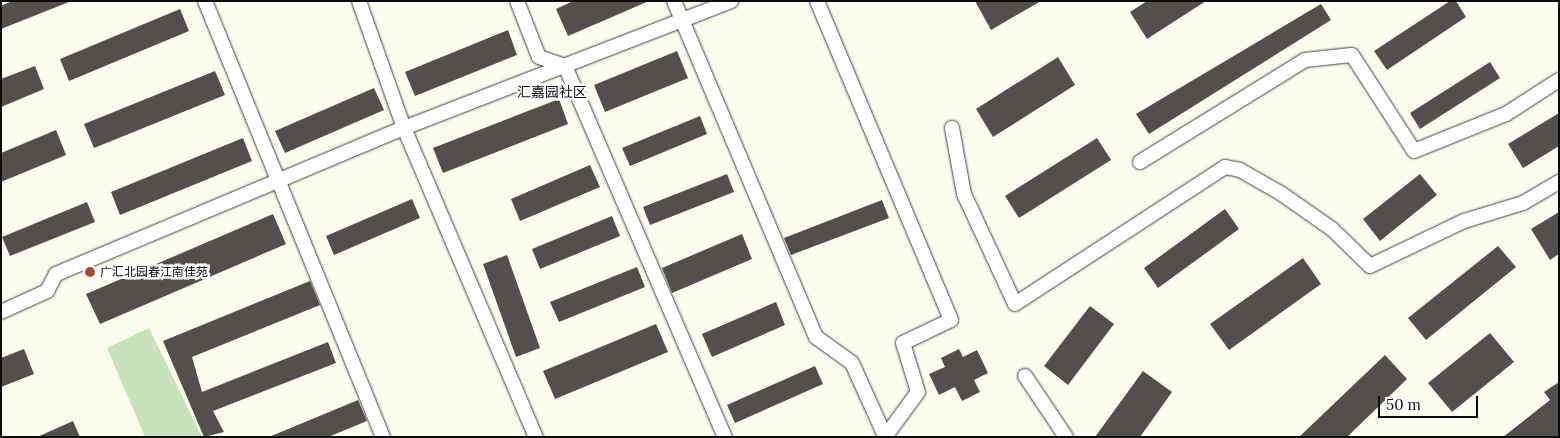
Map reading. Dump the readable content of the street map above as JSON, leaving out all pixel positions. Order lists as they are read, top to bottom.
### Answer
{
  "districts": ["汇嘉园社区"],
  "places": ["广汇北园春江南佳苑"],
  "scale_bar": "50 m"
}
